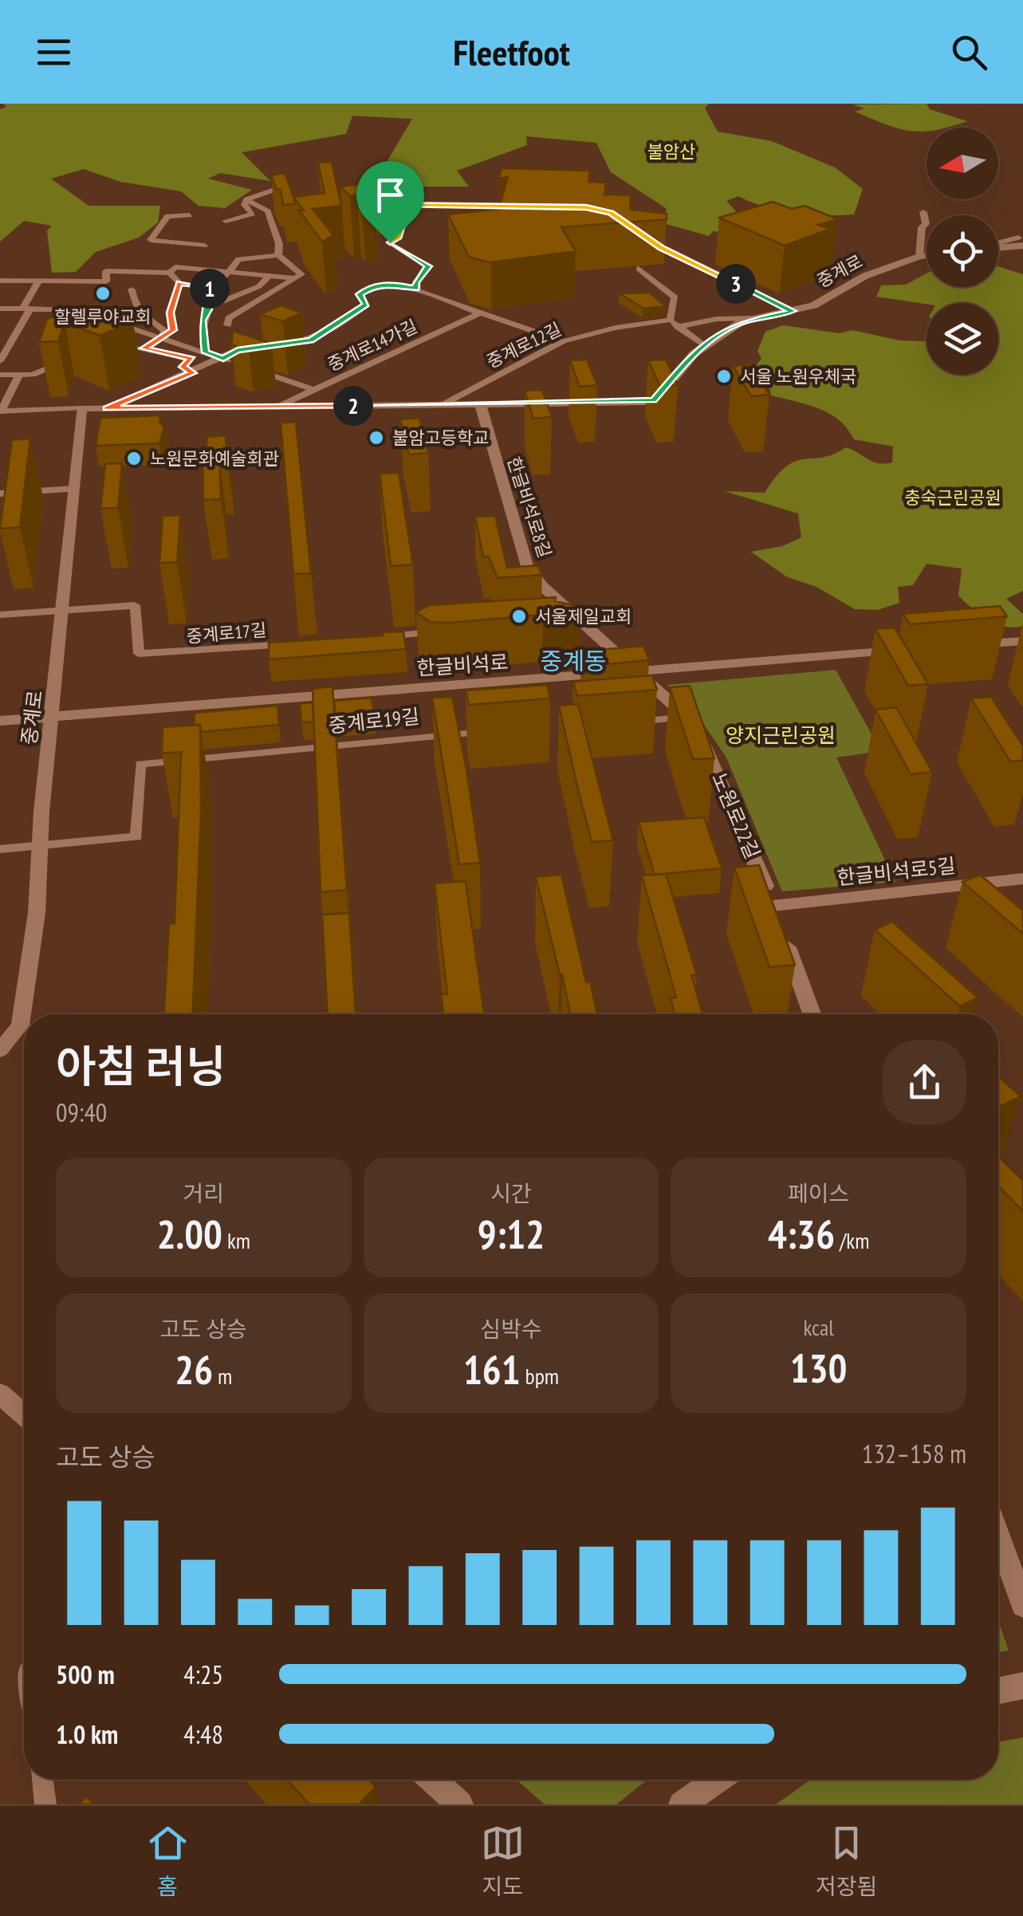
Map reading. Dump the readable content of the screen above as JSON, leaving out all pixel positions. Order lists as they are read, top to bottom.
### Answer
{
  "streets": {
    "street": [
      "중계로",
      "중계로14가길",
      "중계로12길",
      "한글비석로8길",
      "중계로17길",
      "한글비석로",
      "중계로19길",
      "노원로22길",
      "한글비석로5길"
    ]
  },
  "crossings": [
    ["중계로", "중계로14가길"],
    ["중계로", "중계로12길"],
    ["중계로", "한글비석로8길"],
    ["중계로", "중계로17길"],
    ["중계로", "한글비석로"],
    ["중계로", "중계로19길"],
    ["한글비석로8길", "한글비석로"],
    ["한글비석로8길", "노원로22길"],
    ["한글비석로", "노원로22길"],
    ["노원로22길", "한글비석로5길"]
  ],
  "districts": ["중계동"],
  "parks": ["불암산", "충숙근린공원", "양지근린공원"],
  "places": [
    "할렐루야교회",
    "서울 노원우체국",
    "불암고등학교",
    "노원문화예술회관",
    "서울제일교회"
  ],
  "north": "left",
  "page": {
    "header": "Fleetfoot",
    "pins": ["3", "1", "2"],
    "heading": ["아침 러닝", "09:40"],
    "stats": [
      ["거리", "2.00 km"],
      ["시간", "9:12"],
      ["페이스", "4:36 /km"],
      ["고도 상승", "26 m"],
      ["심박수", "161 bpm"],
      ["kcal", "130"]
    ],
    "chart": ["고도 상승", "132–158 m"],
    "list": [
      {
        "name": "500 m",
        "note": "4:25"
      },
      {
        "name": "1.0 km",
        "note": "4:48"
      }
    ],
    "tabs": ["홈", "지도", "저장됨"]
  }
}
